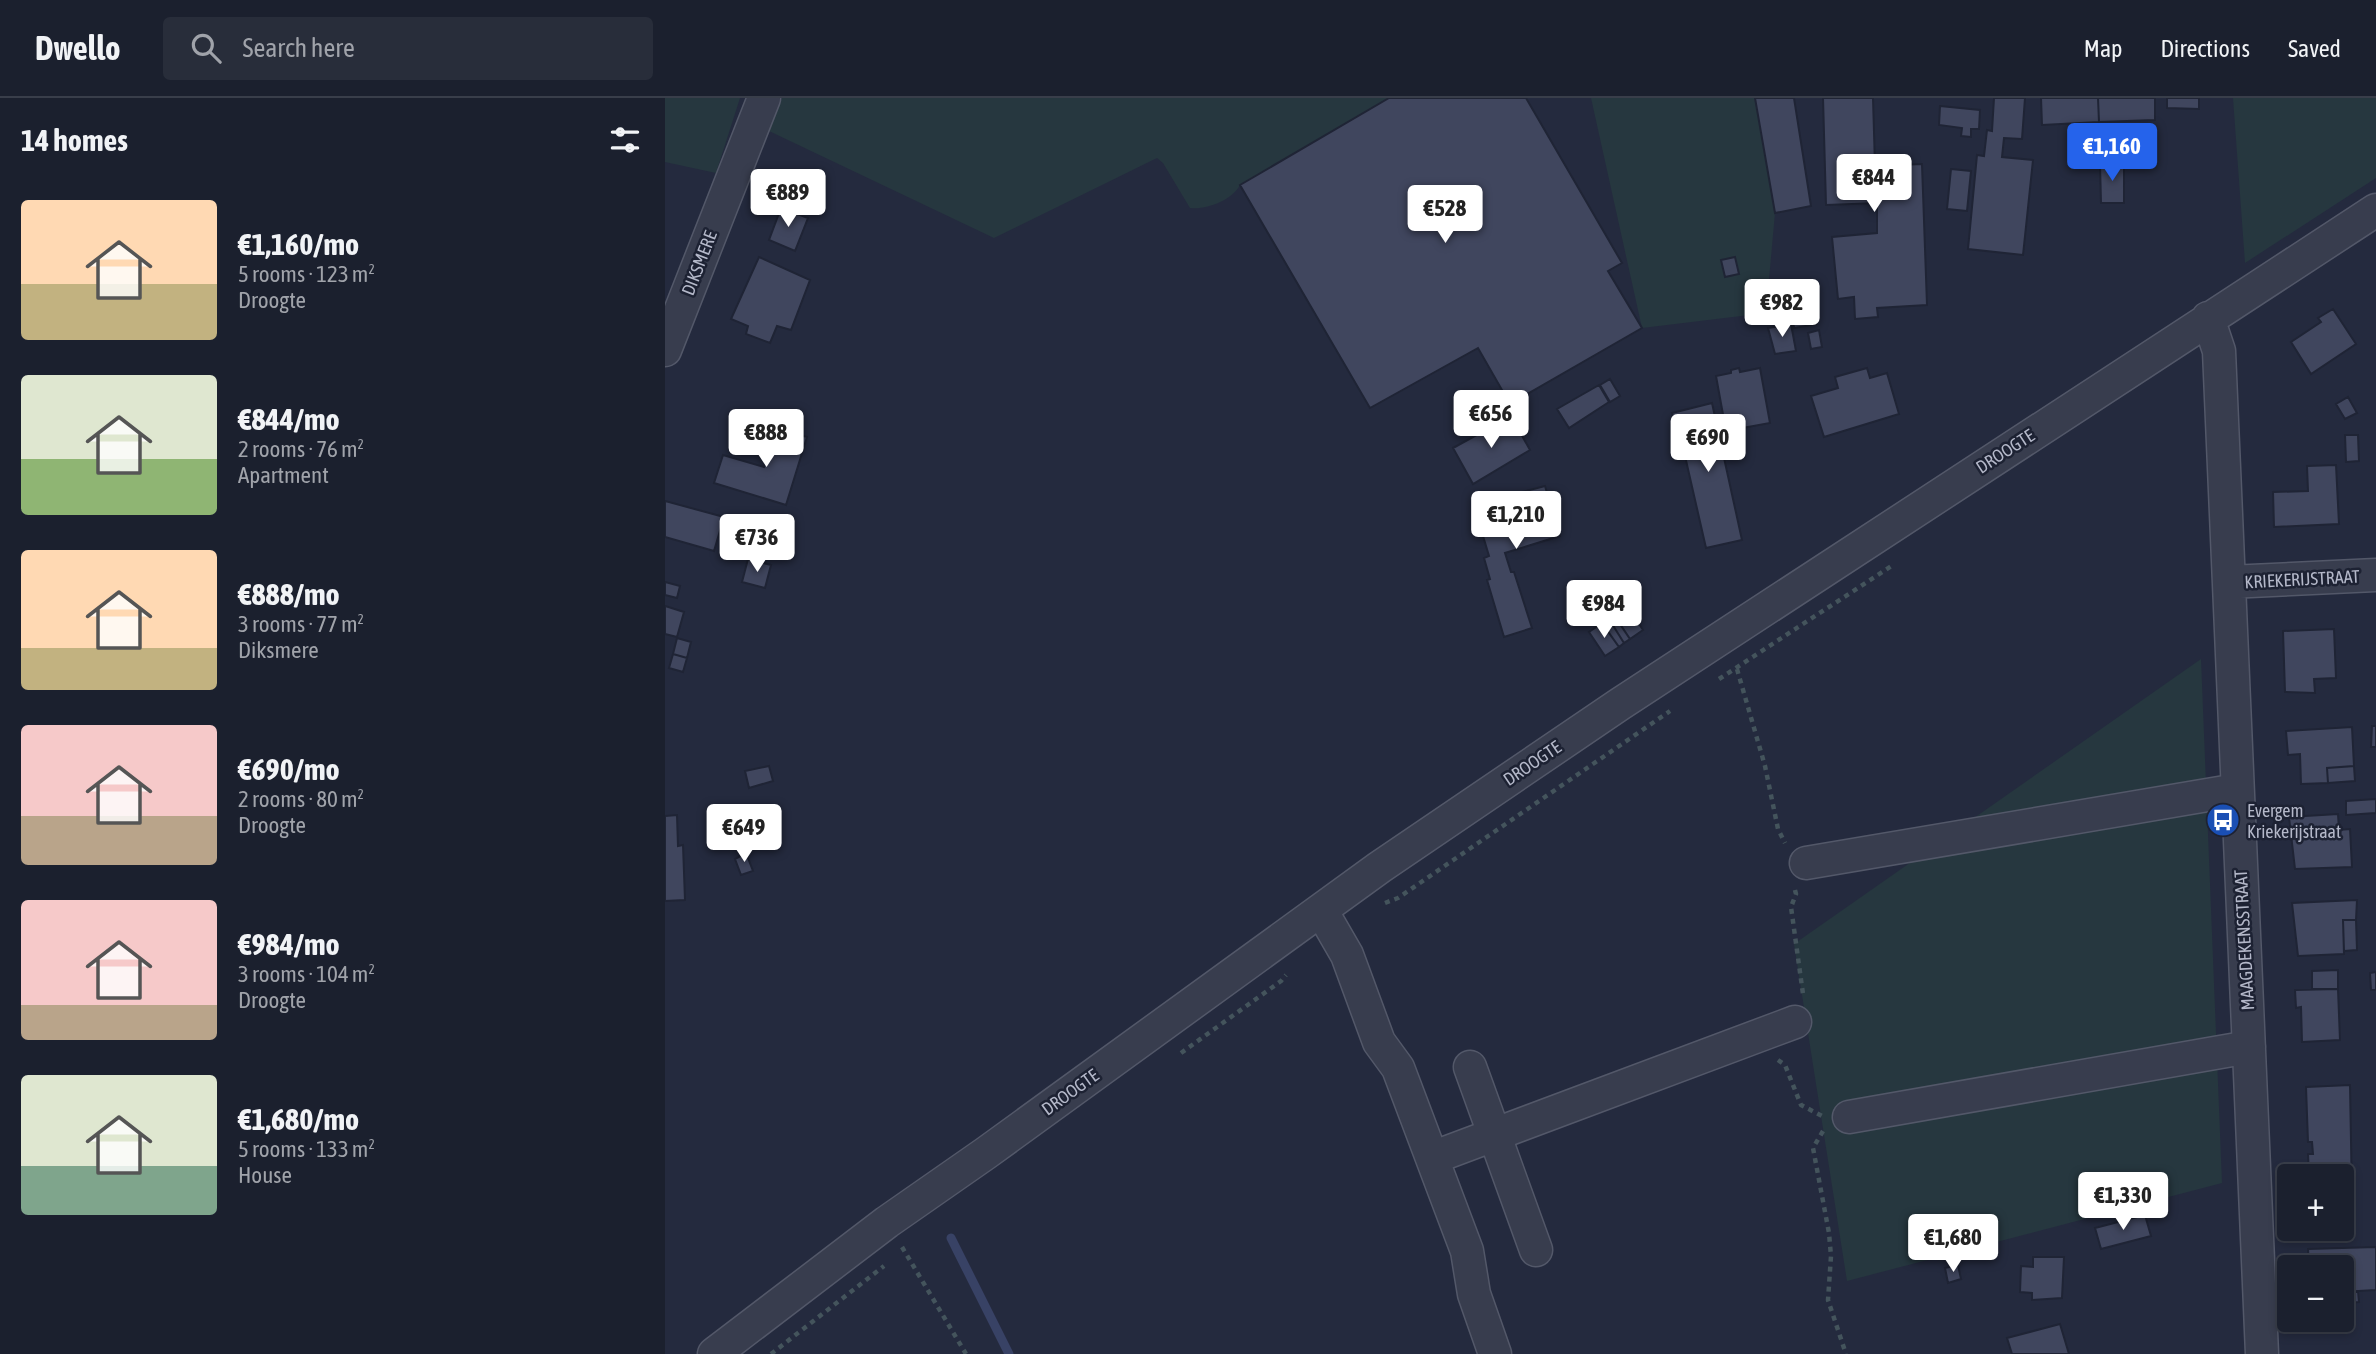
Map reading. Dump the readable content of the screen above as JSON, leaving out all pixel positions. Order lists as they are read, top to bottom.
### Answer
{
  "streets": {
    "street": [
      "DIKSMERE",
      "DROOGTE",
      "KRIEKERIJSTRAAT",
      "MAAGDEKENSSTRAAT"
    ]
  },
  "crossings": [
    ["DROOGTE", "MAAGDEKENSSTRAAT"],
    ["KRIEKERIJSTRAAT", "MAAGDEKENSSTRAAT"]
  ],
  "places": {
    "bus stop": ["Evergem Kriekerijstraat"]
  },
  "page": {
    "header": "Dwello",
    "search": "Search here",
    "nav": ["Map", "Directions", "Saved"],
    "heading": "14 homes",
    "price": [
      "€1,160",
      "€844",
      "€889",
      "€528",
      "€982",
      "€656",
      "€888",
      "€690",
      "€1,210",
      "€736",
      "€984",
      "€649",
      "€1,330",
      "€1,680"
    ],
    "list": [
      {
        "name": "€1,160/mo",
        "note": "5 rooms · 123 m² · Droogte"
      },
      {
        "name": "€844/mo",
        "note": "2 rooms · 76 m² · Apartment"
      },
      {
        "name": "€888/mo",
        "note": "3 rooms · 77 m² · Diksmere"
      },
      {
        "name": "€690/mo",
        "note": "2 rooms · 80 m² · Droogte"
      },
      {
        "name": "€984/mo",
        "note": "3 rooms · 104 m² · Droogte"
      },
      {
        "name": "€1,680/mo",
        "note": "5 rooms · 133 m² · House"
      }
    ],
    "map_buttons": ["+", "−"]
  }
}
